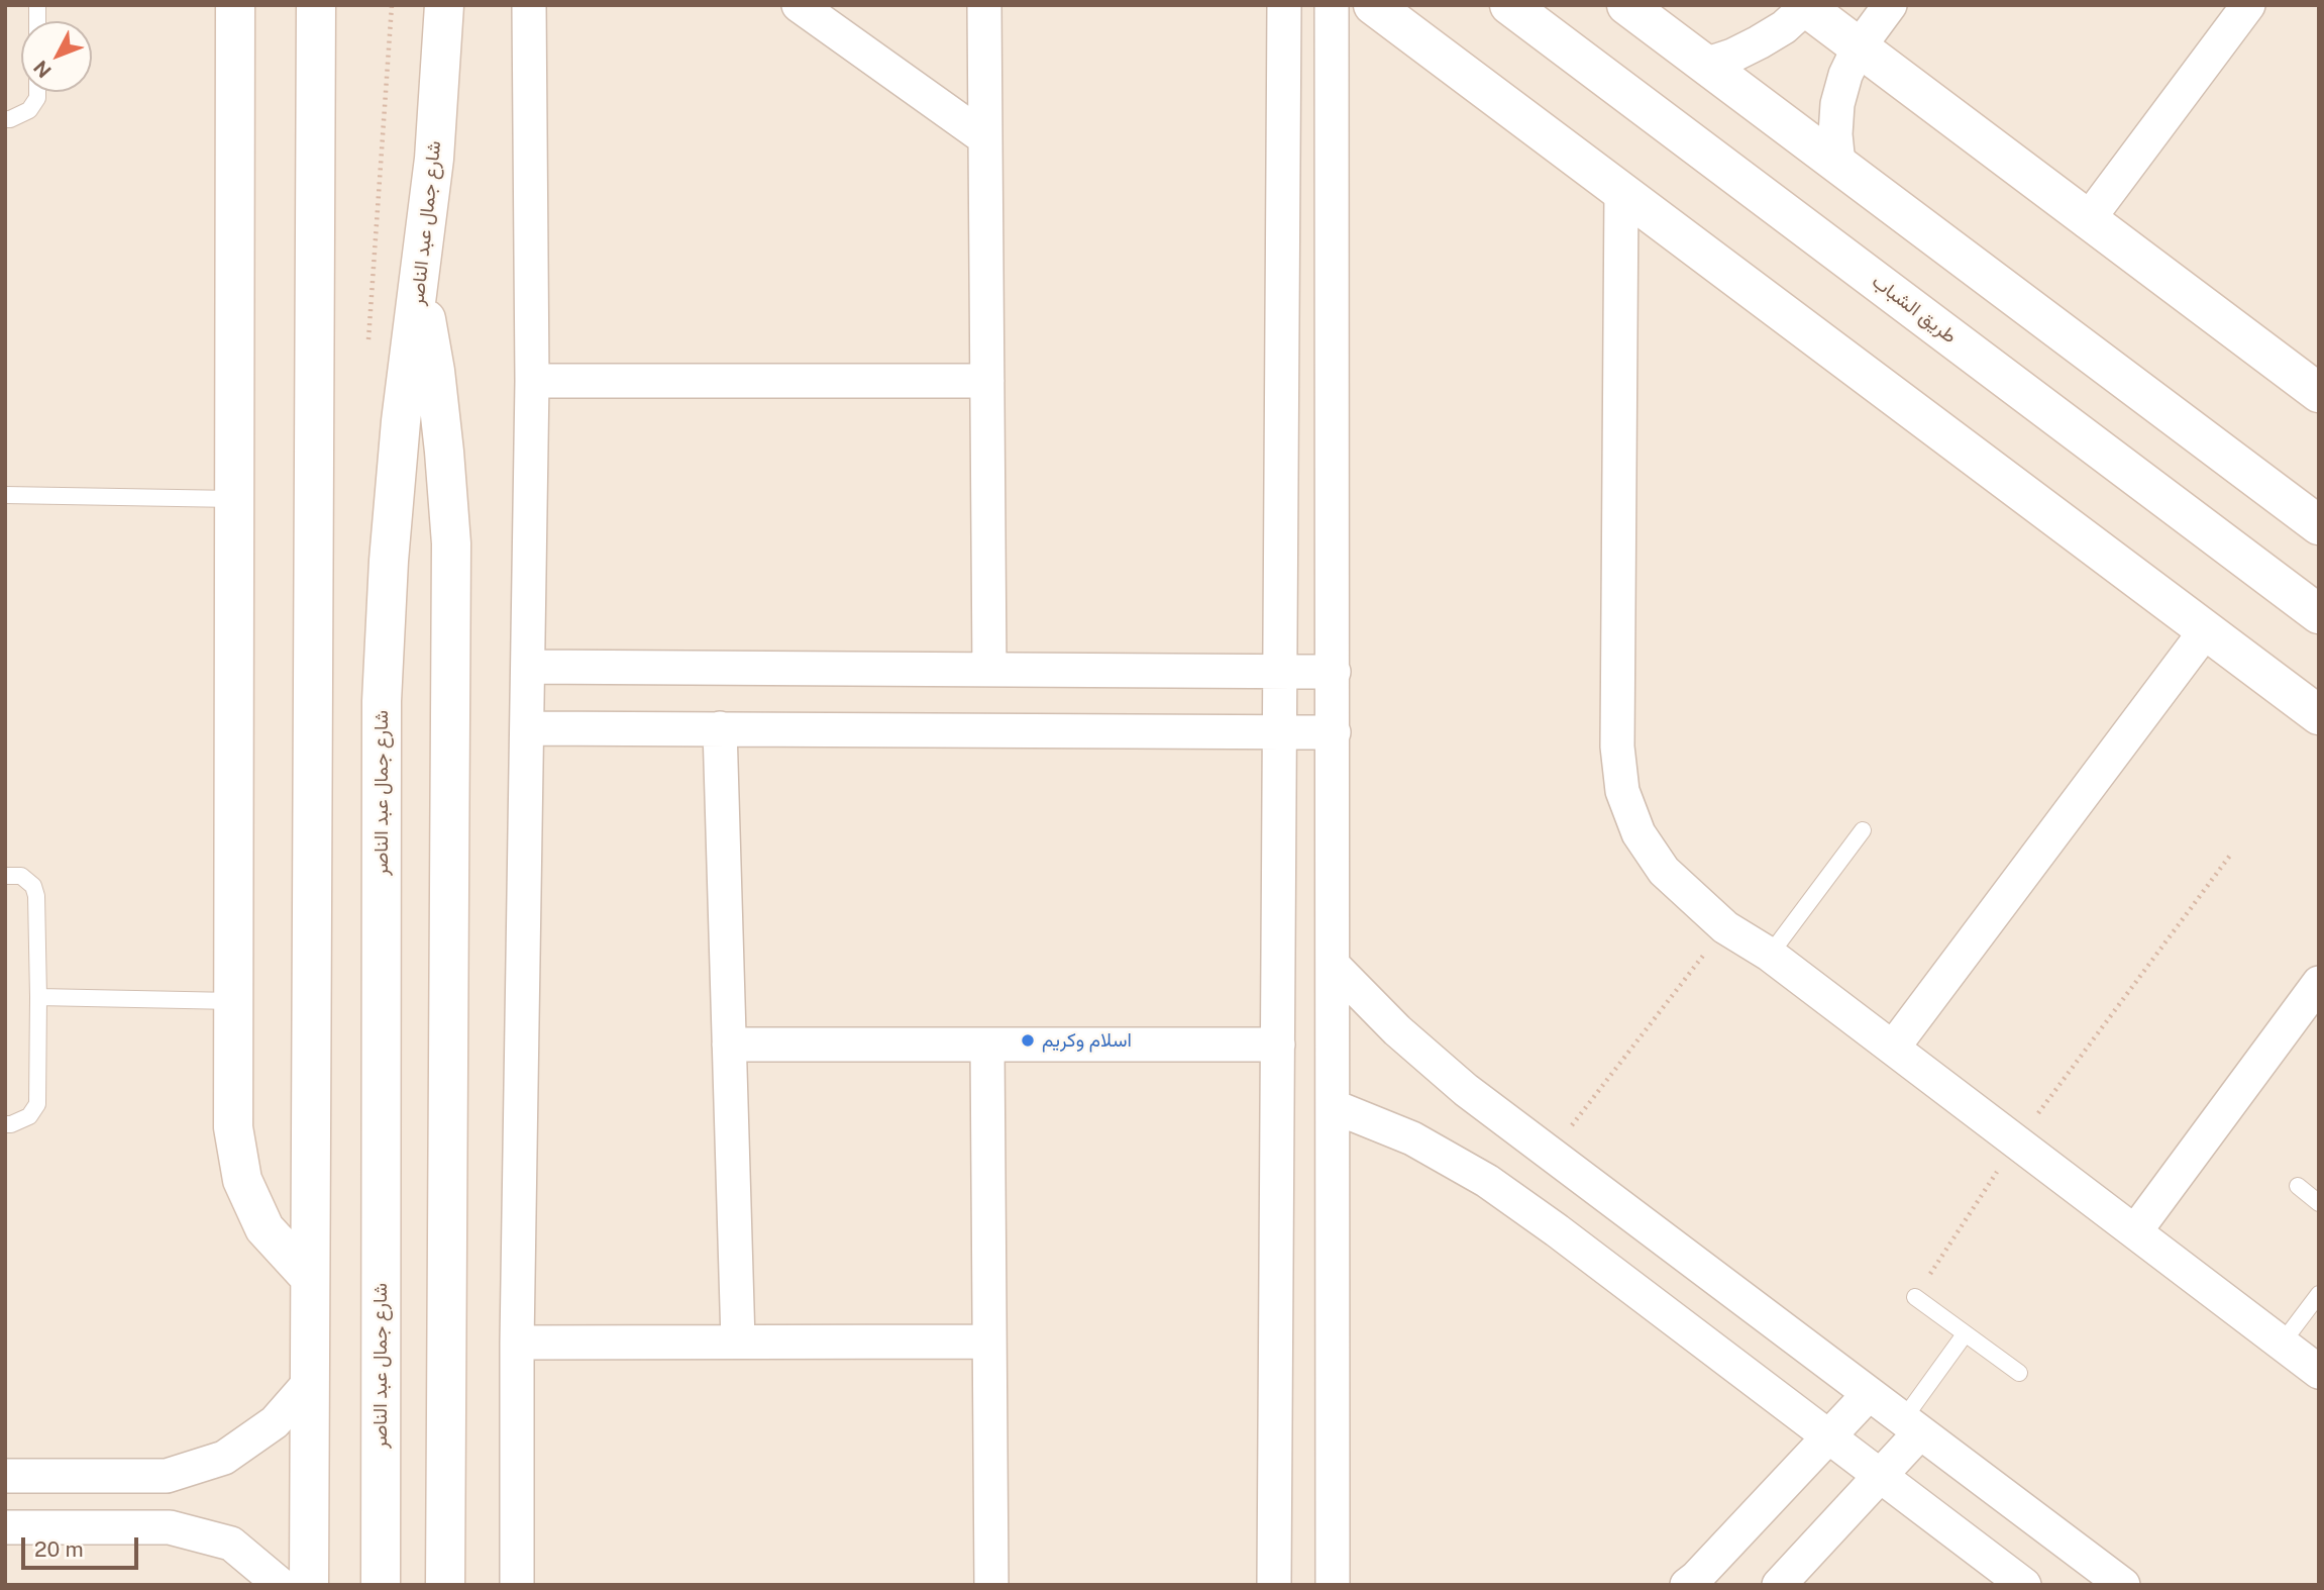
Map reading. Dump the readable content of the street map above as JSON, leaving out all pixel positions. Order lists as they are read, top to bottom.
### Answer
{
  "streets": {
    "main road": ["شارع جمال عبد الناصر", "طريق الشباب"]
  },
  "places": ["اسلام وكريم"],
  "scale_bar": "20 m",
  "north": "bottom left"
}
